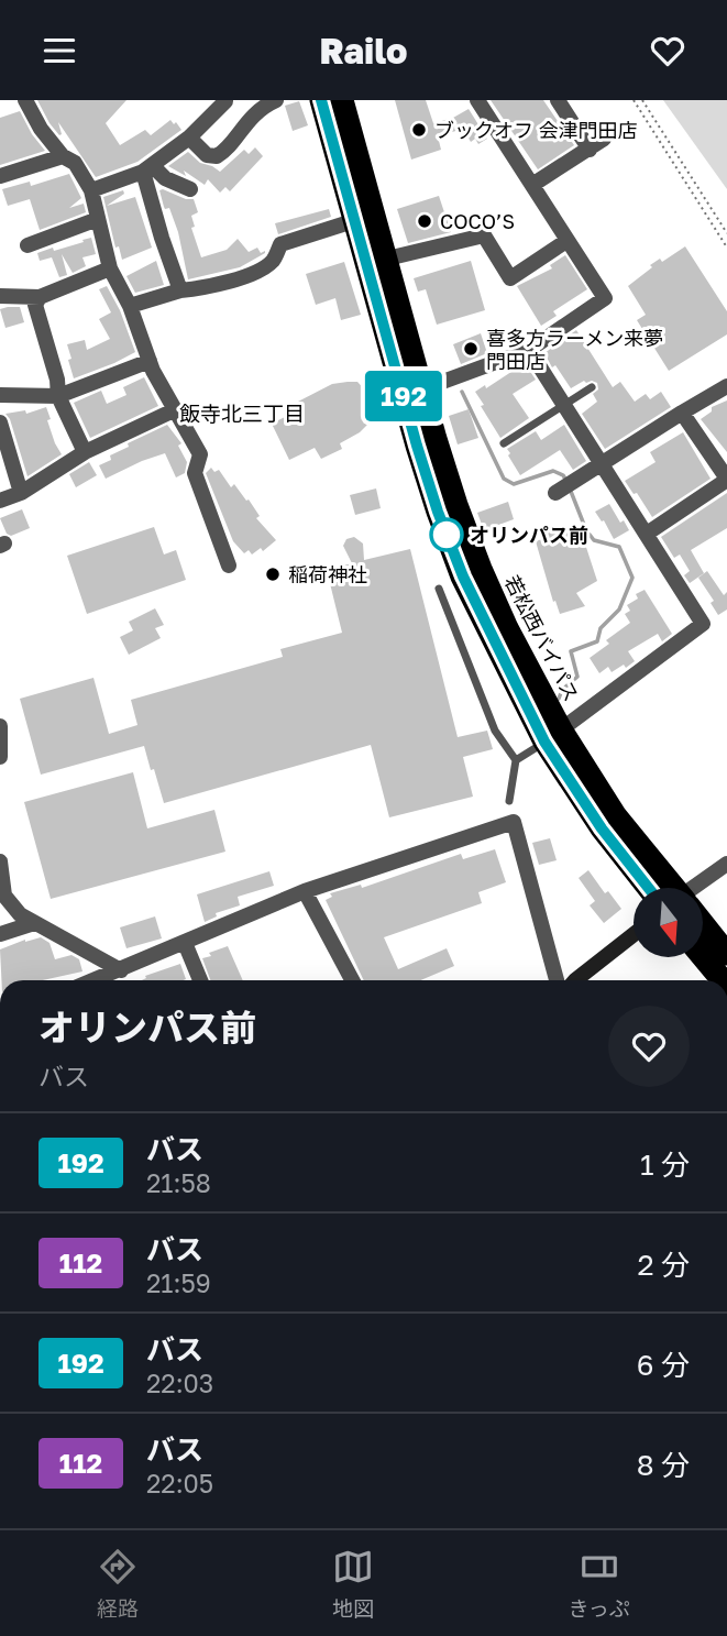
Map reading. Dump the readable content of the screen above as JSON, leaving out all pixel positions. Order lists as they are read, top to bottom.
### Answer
{
  "streets": {
    "highway": ["若松西バイパス"]
  },
  "districts": ["飯寺北三丁目"],
  "places": [
    "ブックオフ 会津門田店",
    "COCO’S",
    "喜多方ラーメン来夢 門田店",
    "オリンパス前",
    "稲荷神社"
  ],
  "lines": ["bus line 192"],
  "north": "bottom",
  "page": {
    "header": "Railo",
    "on_map": "192",
    "heading": ["オリンパス前", "バス"],
    "list": [
      {
        "mark": "192",
        "name": "バス",
        "note": "21:58",
        "value": "1 分"
      },
      {
        "mark": "112",
        "name": "バス",
        "note": "21:59",
        "value": "2 分"
      },
      {
        "mark": "192",
        "name": "バス",
        "note": "22:03",
        "value": "6 分"
      },
      {
        "mark": "112",
        "name": "バス",
        "note": "22:05",
        "value": "8 分"
      }
    ],
    "tabs": ["経路", "地図", "きっぷ"]
  }
}
